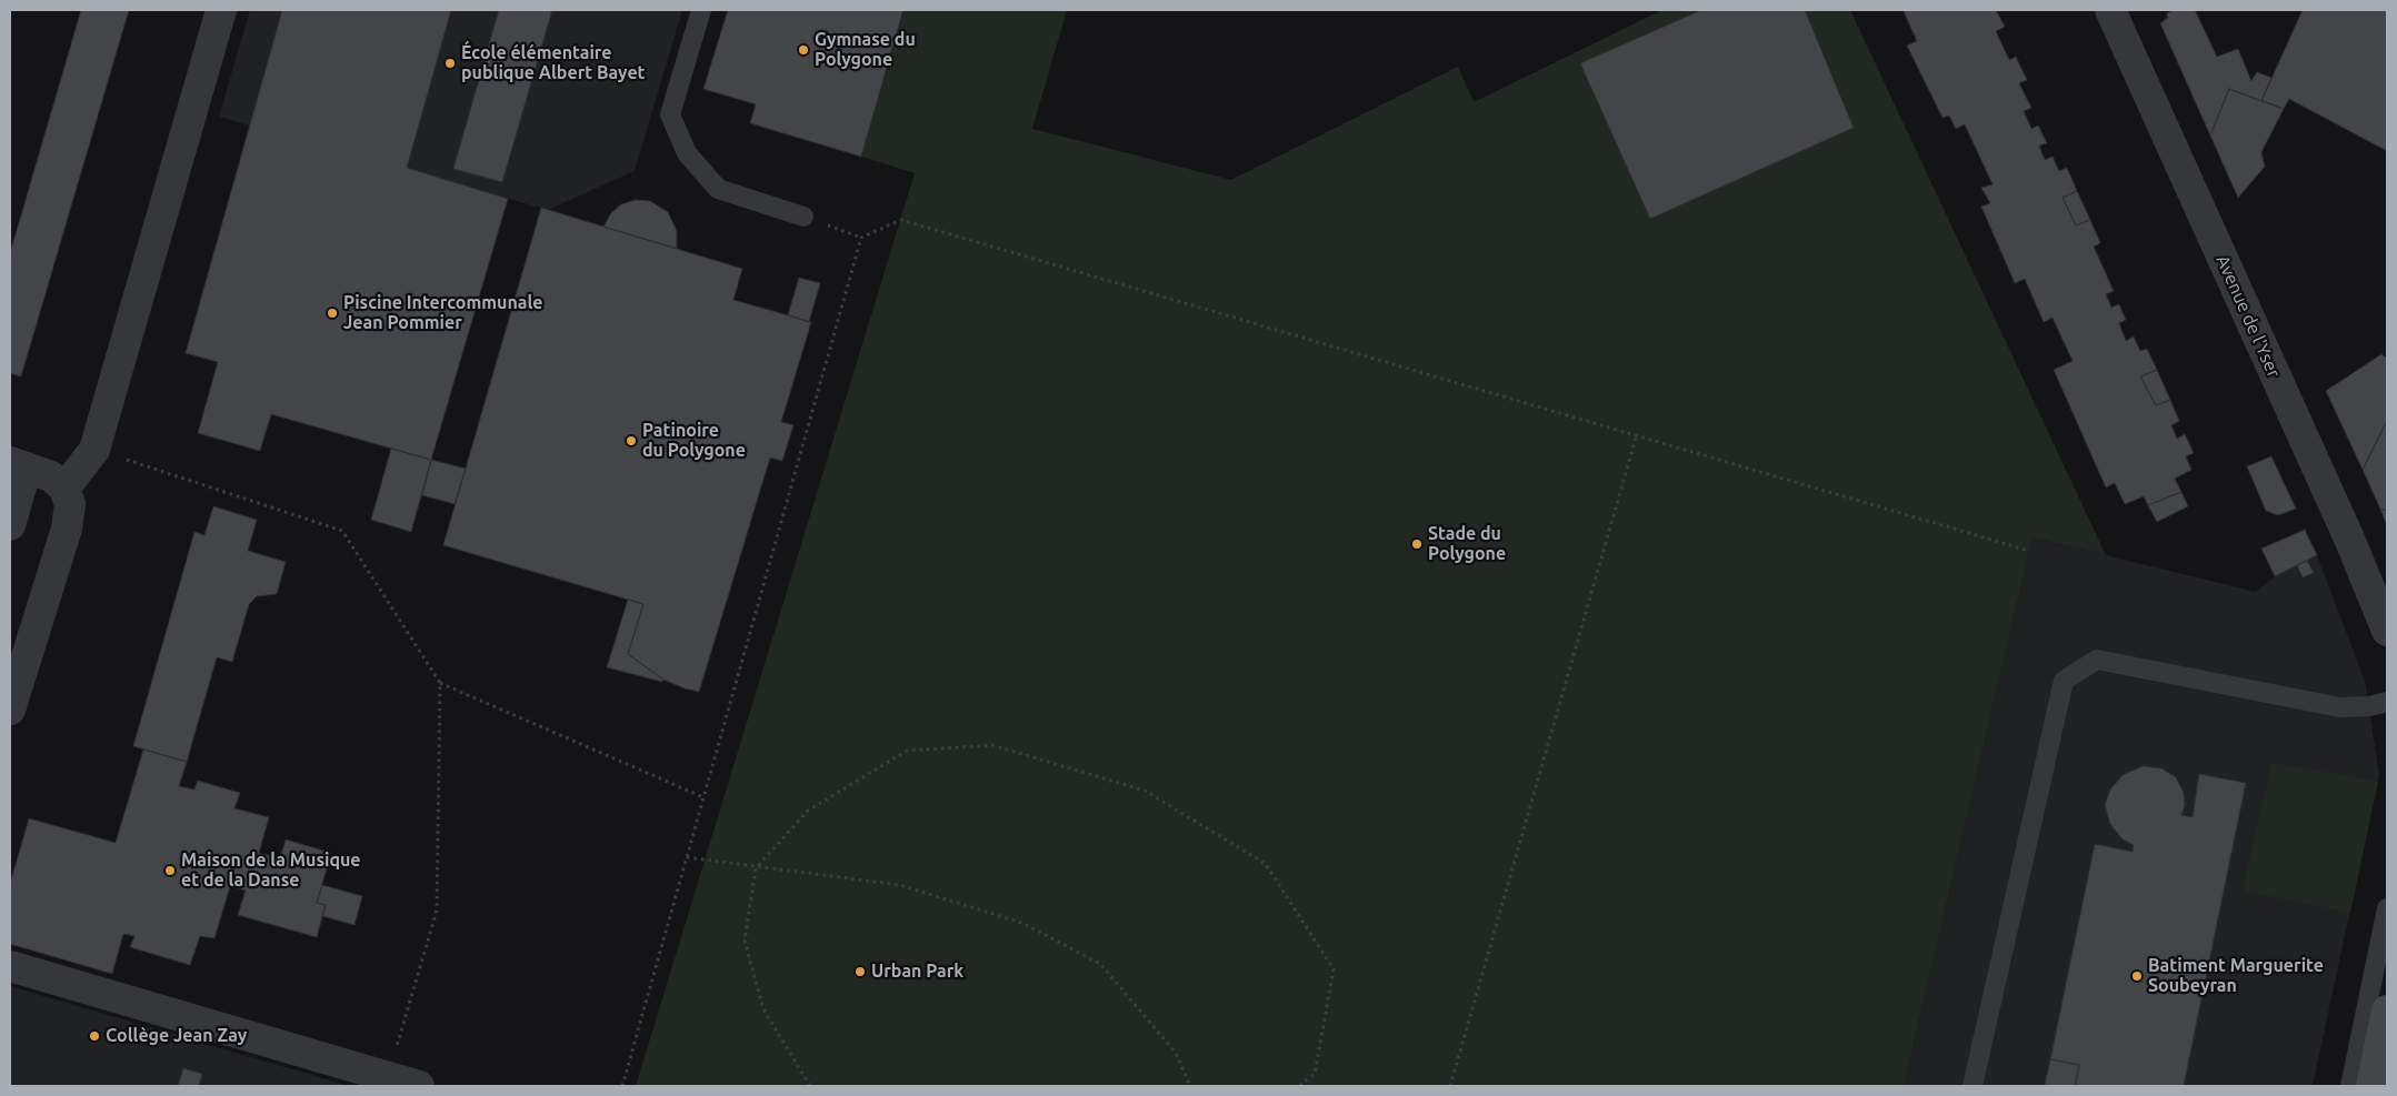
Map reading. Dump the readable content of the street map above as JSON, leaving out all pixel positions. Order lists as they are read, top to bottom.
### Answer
{
  "streets": {
    "street": ["Avenue de l'Yser"]
  },
  "places": [
    "Gymnase du Polygone",
    "École élémentaire publique Albert Bayet",
    "Piscine Intercommunale Jean Pommier",
    "Patinoire du Polygone",
    "Stade du Polygone",
    "Maison de la Musique et de la Danse",
    "Urban Park",
    "Batiment Marguerite Soubeyran",
    "Collège Jean Zay"
  ]
}
